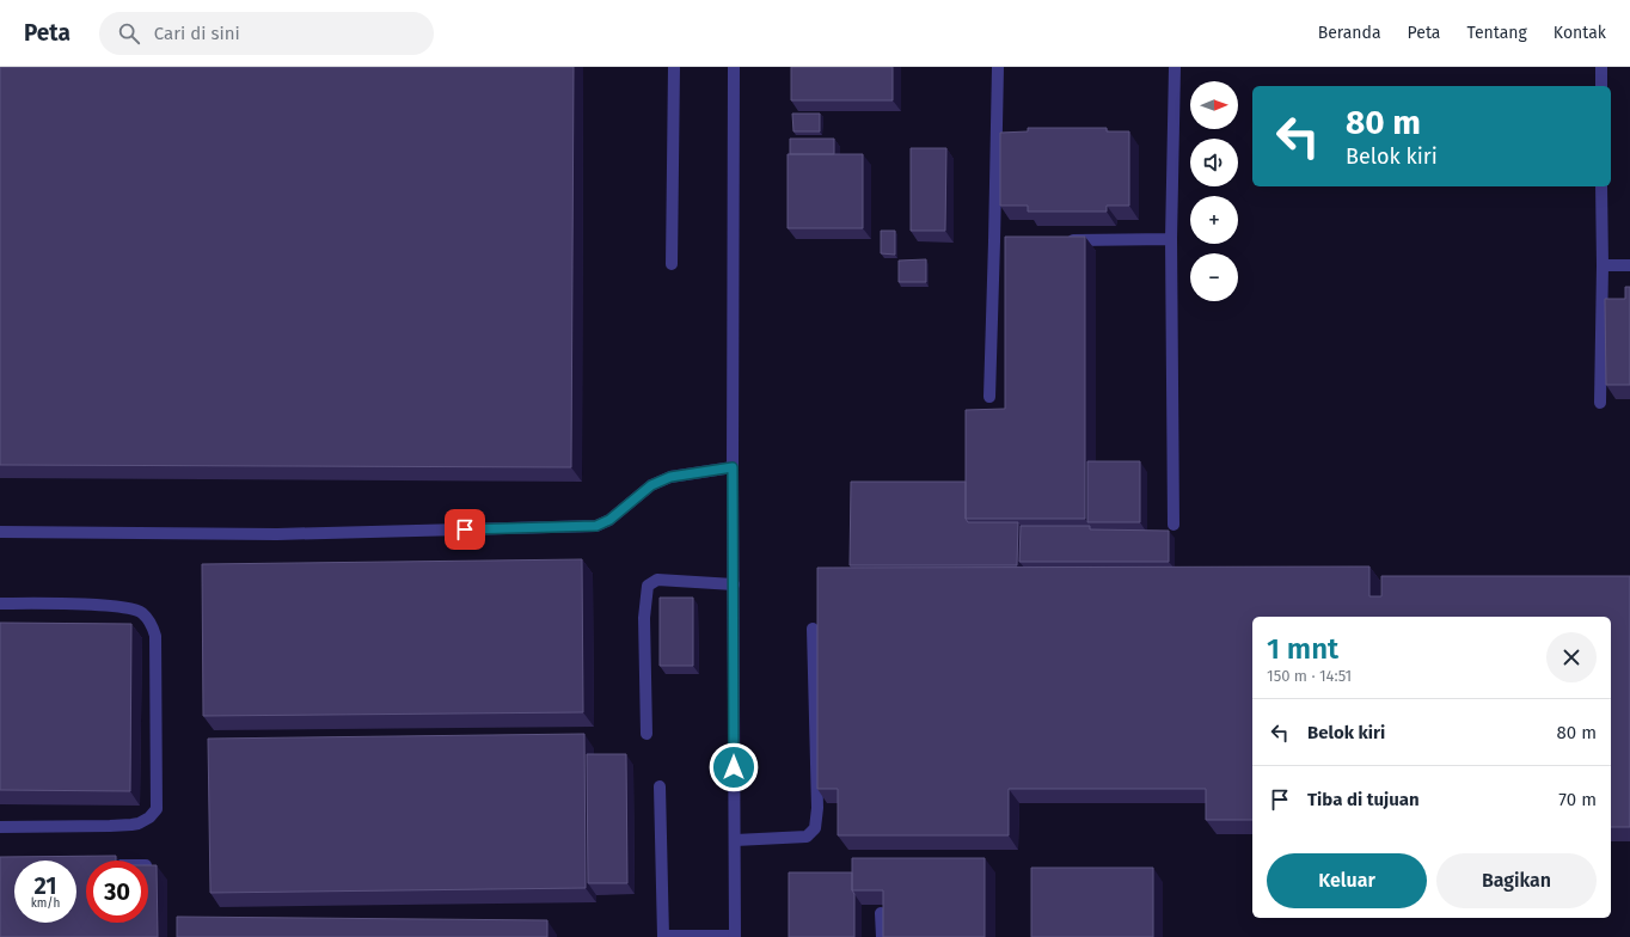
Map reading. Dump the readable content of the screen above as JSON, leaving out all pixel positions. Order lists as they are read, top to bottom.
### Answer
{
  "north": "right",
  "page": {
    "header": "Peta",
    "search": "Cari di sini",
    "nav": [
      "Beranda",
      "Peta",
      "Tentang",
      "Kontak"
    ],
    "map_buttons": ["+", "−"],
    "turn": ["80 m", "Belok kiri"],
    "heading": ["1 mnt", "150 m · 14:51"],
    "list": [
      {
        "name": "Belok kiri",
        "value": "80 m"
      },
      {
        "name": "Tiba di tujuan",
        "value": "70 m"
      }
    ],
    "buttons": ["Keluar", "Bagikan"],
    "speed": "21 km/h",
    "limit": "30"
  }
}
